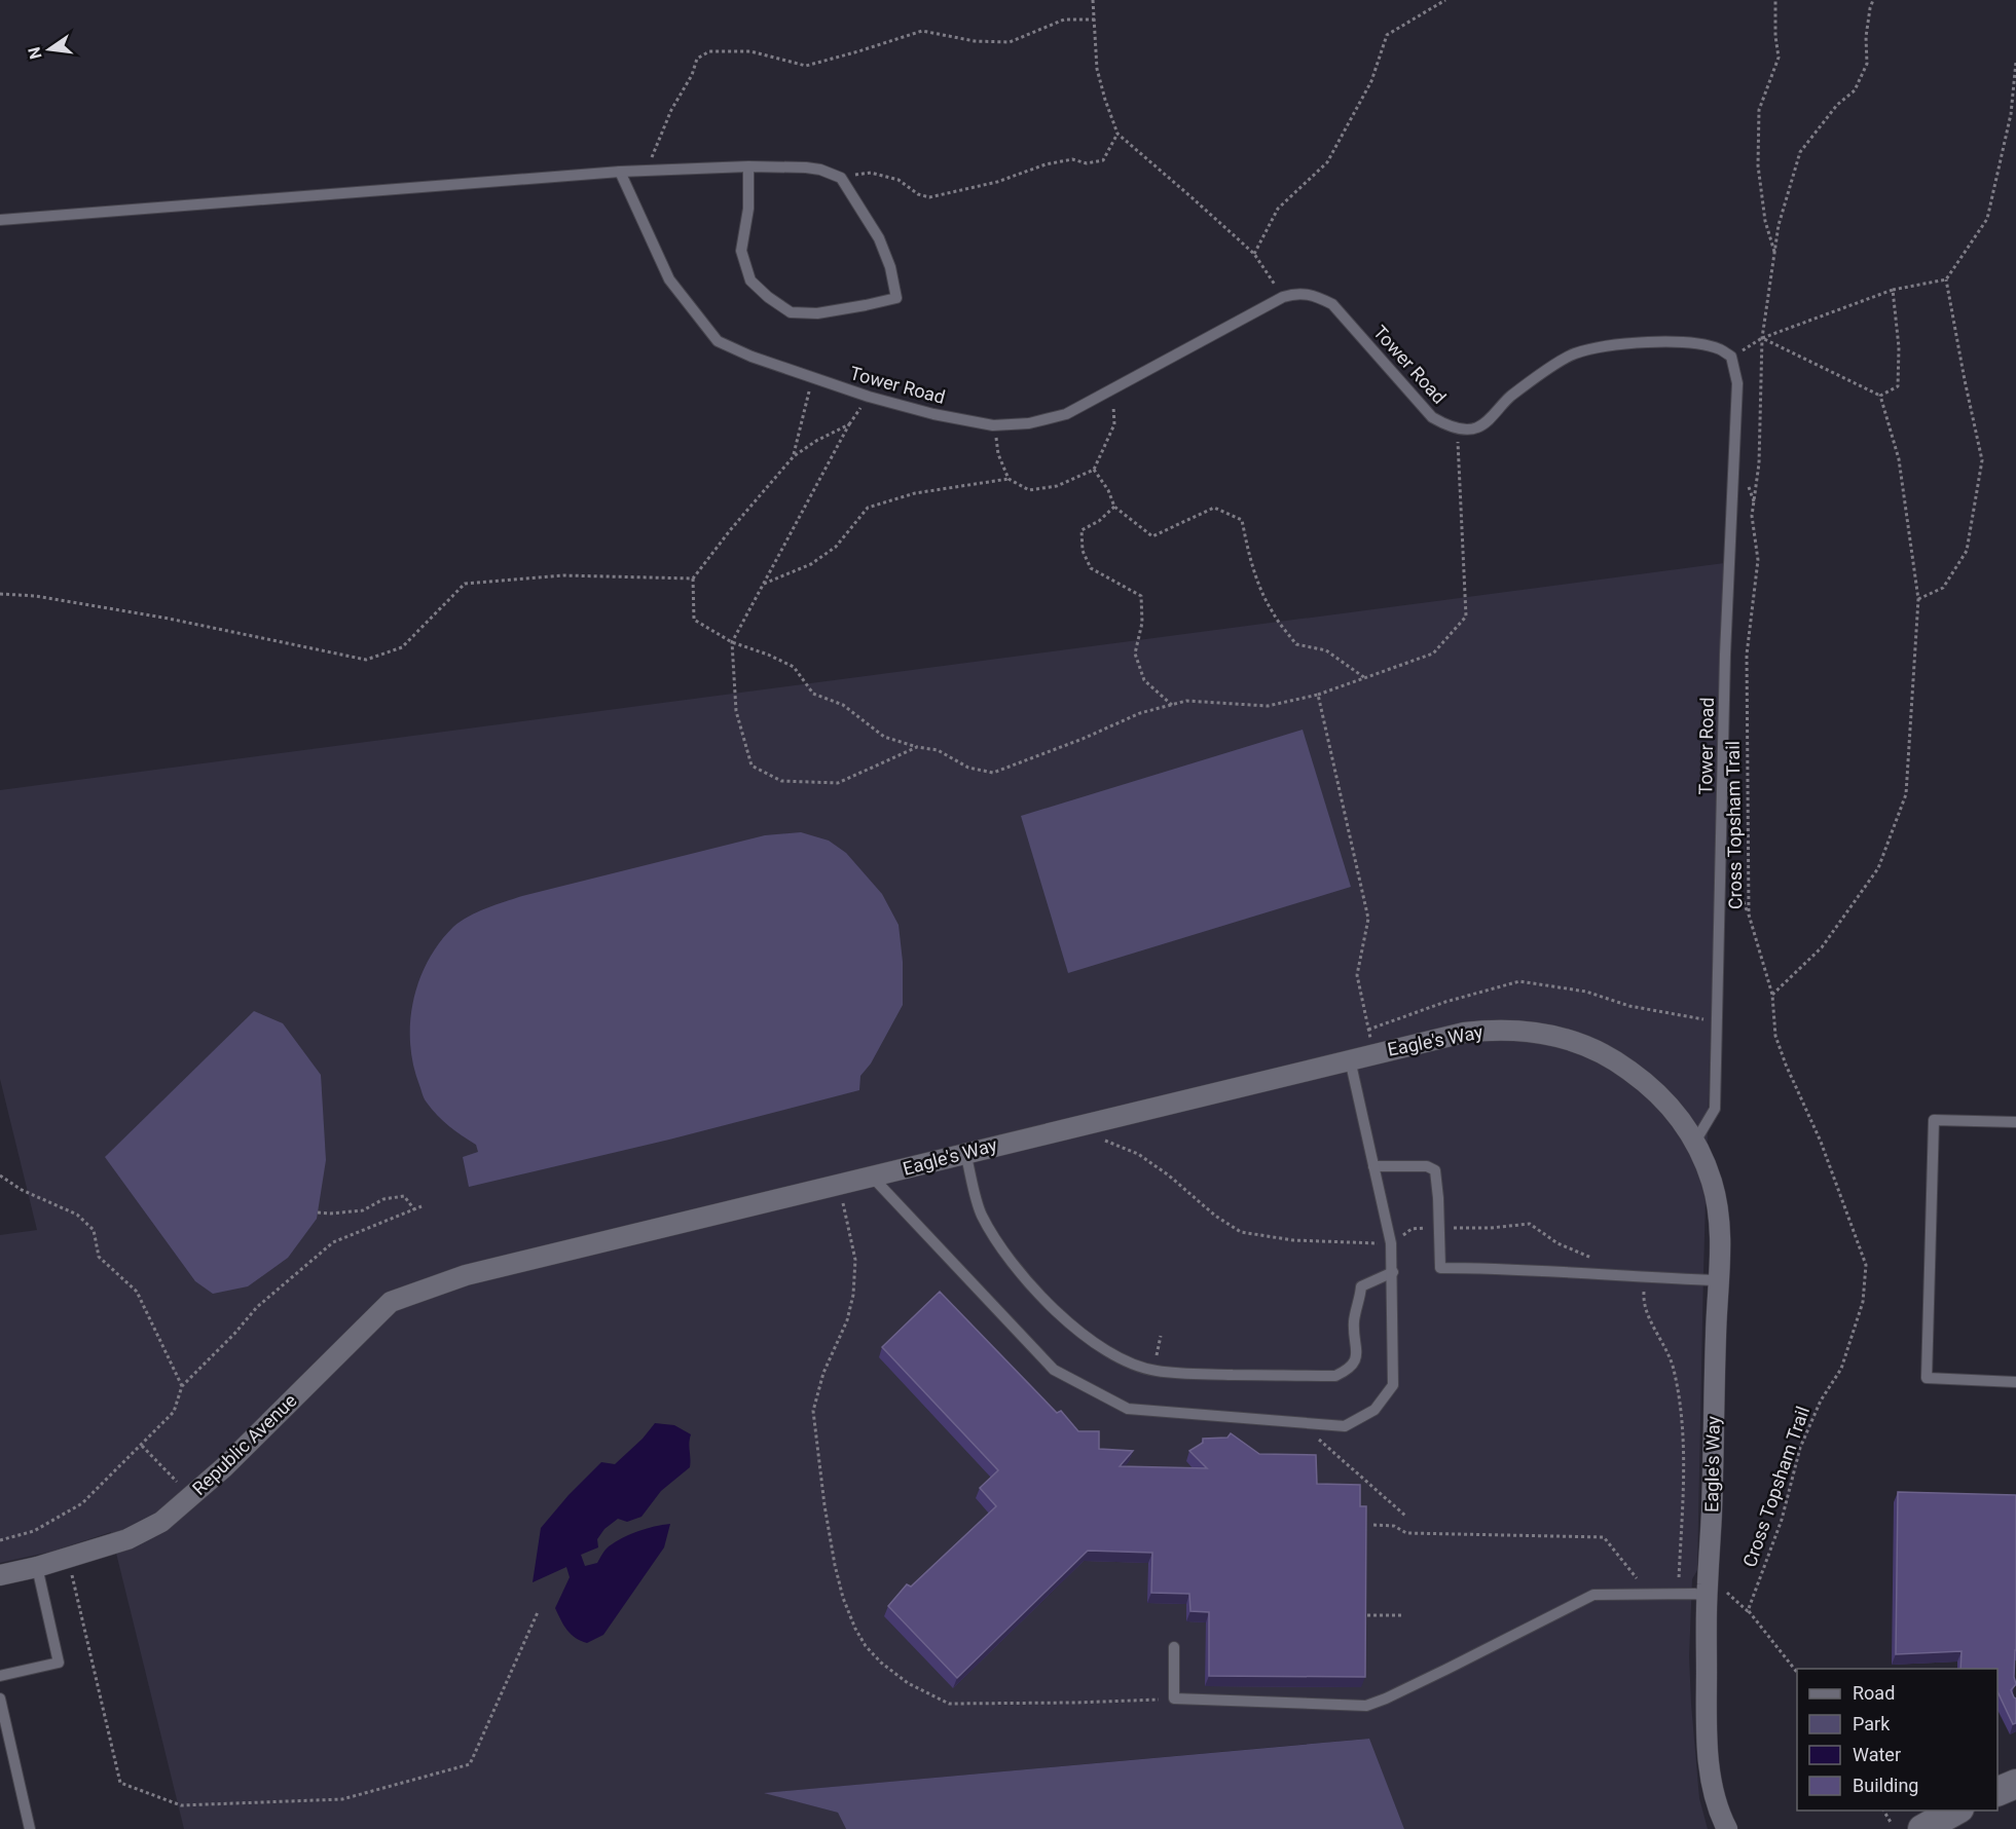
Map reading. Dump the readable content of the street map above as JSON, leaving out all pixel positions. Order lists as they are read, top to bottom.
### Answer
{
  "streets": {
    "street": ["Eagle's Way", "Republic Avenue"],
    "lane": ["Tower Road"],
    "path": ["Cross Topsham Trail"]
  },
  "crossings": [
    ["Tower Road", "Eagle's Way"],
    ["Eagle's Way", "Republic Avenue"]
  ],
  "legend": [
    "Road",
    "Park",
    "Water",
    "Building"
  ],
  "north": "left"
}
